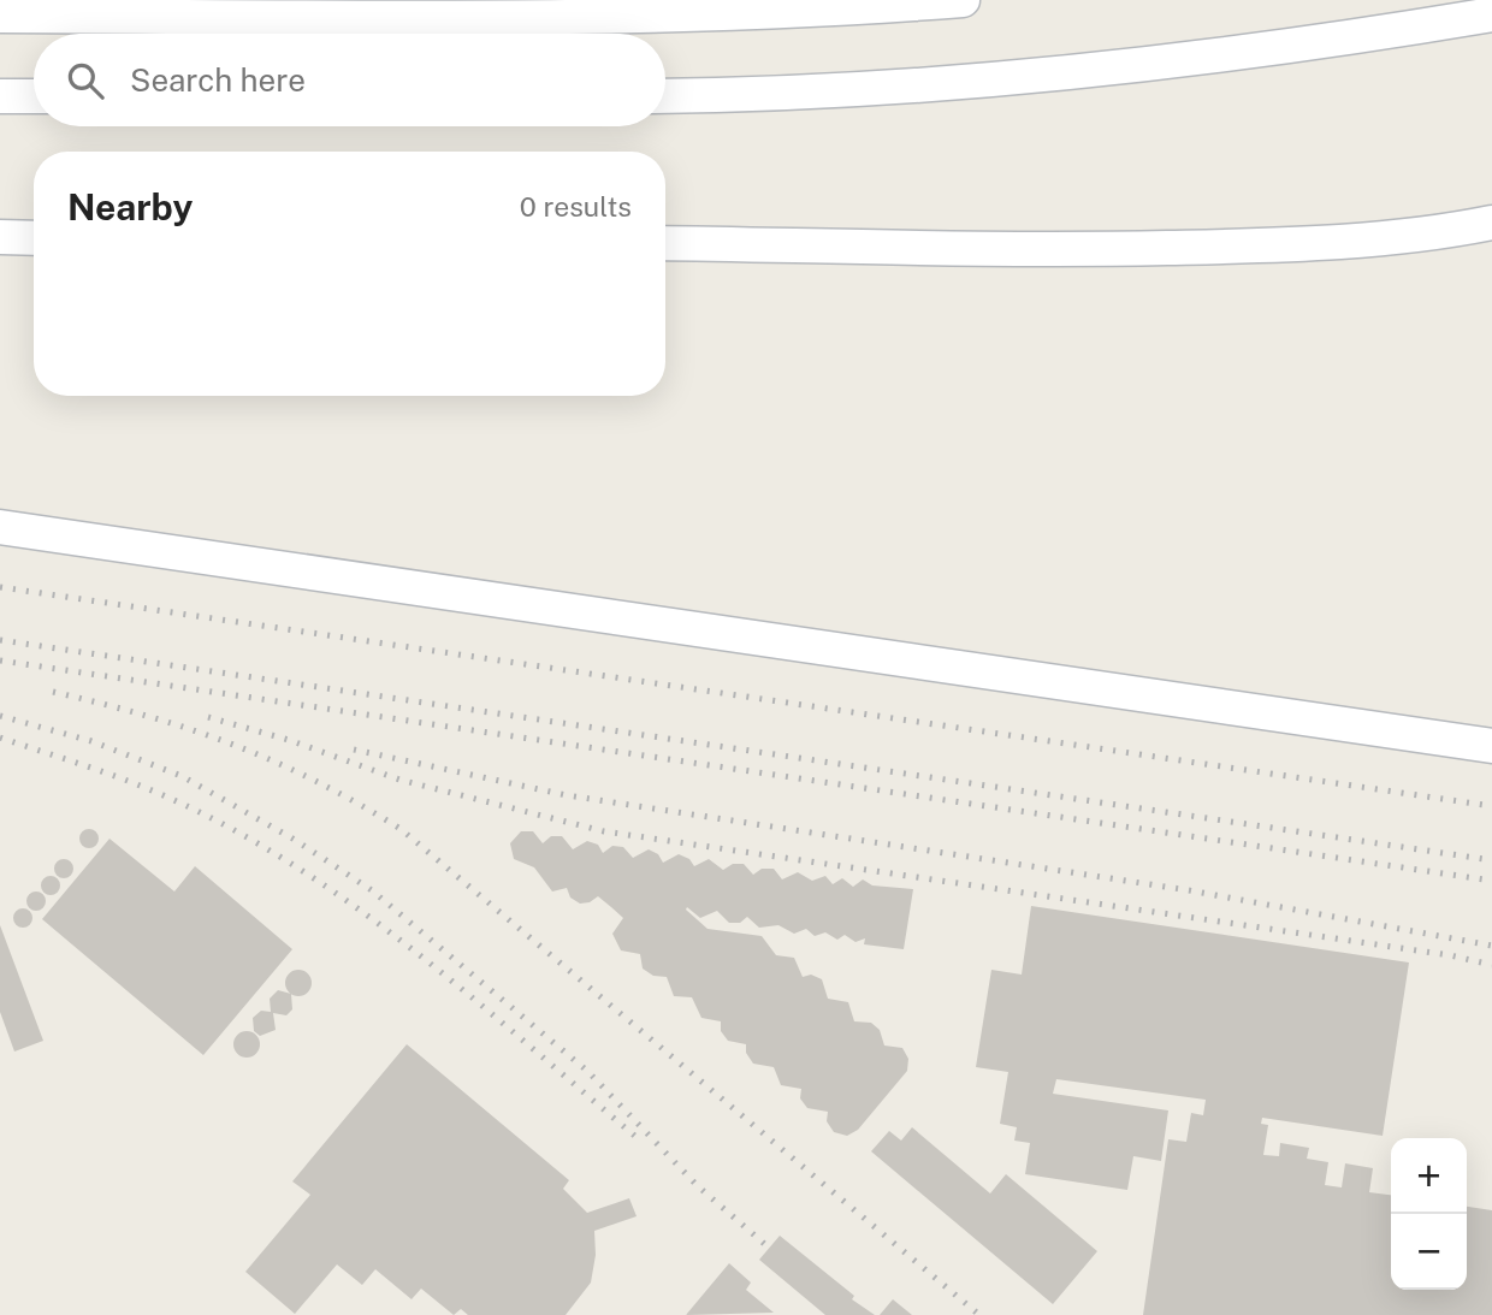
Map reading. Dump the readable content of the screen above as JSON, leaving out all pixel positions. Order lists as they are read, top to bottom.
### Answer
{
  "page": {
    "search": "Search here",
    "heading": ["Nearby", "0 results"],
    "map_buttons": ["+", "−"]
  }
}
